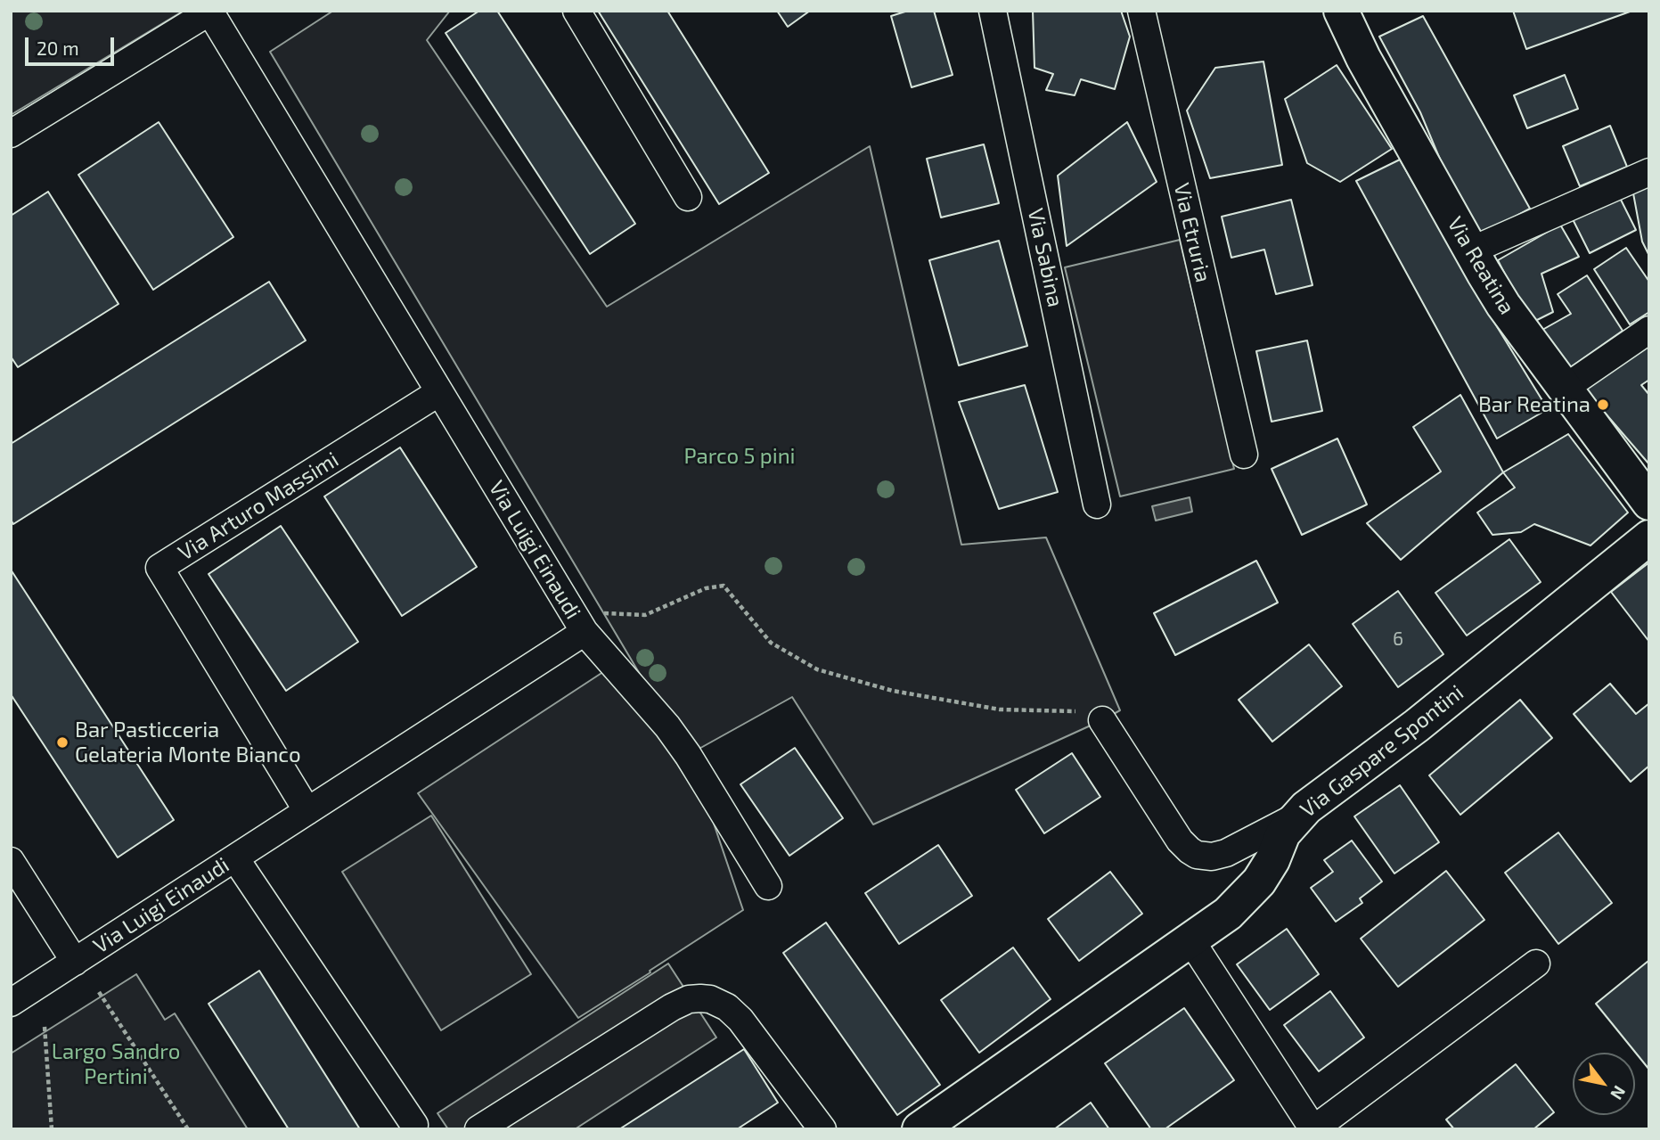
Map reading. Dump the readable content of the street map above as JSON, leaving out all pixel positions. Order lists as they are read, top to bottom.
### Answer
{
  "streets": {
    "main road": ["Via Reatina", "Via Gaspare Spontini"],
    "street": [
      "Via Etruria",
      "Via Sabina",
      "Via Arturo Massimi",
      "Via Luigi Einaudi"
    ]
  },
  "crossings": [
    ["Via Arturo Massimi", "Via Luigi Einaudi"]
  ],
  "parks": ["Parco 5 pini", "Largo Sandro Pertini"],
  "places": ["Bar Reatina", "Bar Pasticceria Gelateria Monte Bianco"],
  "house_numbers": ["6"],
  "scale_bar": "20 m",
  "north": "bottom right"
}
